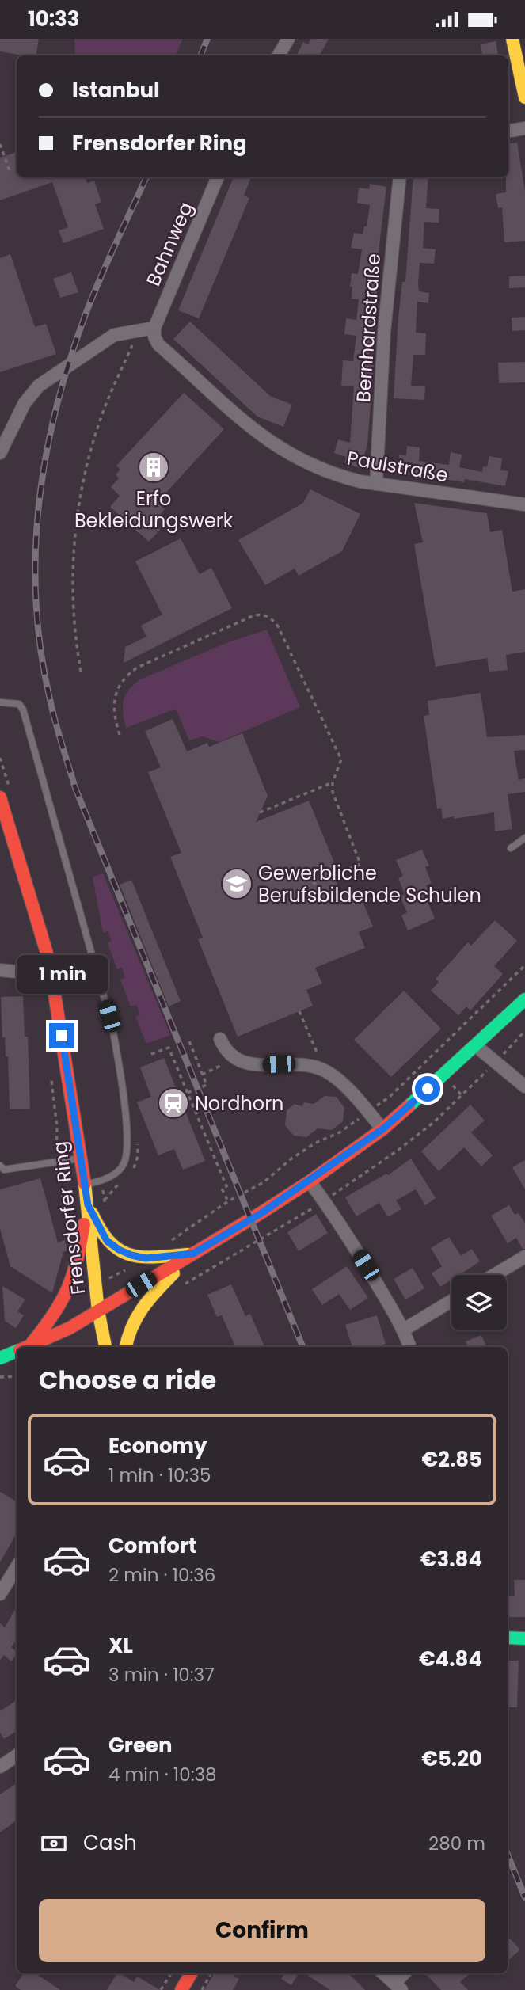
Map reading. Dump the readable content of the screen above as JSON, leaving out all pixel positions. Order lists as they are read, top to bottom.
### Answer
{
  "streets": {
    "street": [
      "Bahnweg",
      "Bernhardstraße",
      "Paulstraße",
      "Frensdorfer Ring"
    ]
  },
  "crossings": [
    ["Bahnweg", "Paulstraße"],
    ["Bernhardstraße", "Paulstraße"]
  ],
  "places": {
    "building": ["Erfo Bekleidungswerk"],
    "school or university": ["Gewerbliche Berufsbildende Schulen"],
    "station": ["Nordhorn"]
  },
  "page": {
    "status": "10:33",
    "banner": ["Istanbul", "Frensdorfer Ring"],
    "bubble": "1 min",
    "heading": "Choose a ride",
    "list": [
      {
        "name": "Economy",
        "note": "1 min · 10:35",
        "value": "€2.85"
      },
      {
        "name": "Comfort",
        "note": "2 min · 10:36",
        "value": "€3.84"
      },
      {
        "name": "XL",
        "note": "3 min · 10:37",
        "value": "€4.84"
      },
      {
        "name": "Green",
        "note": "4 min · 10:38",
        "value": "€5.20"
      }
    ],
    "pay": ["Cash", "280 m"],
    "buttons": "Confirm"
  }
}
